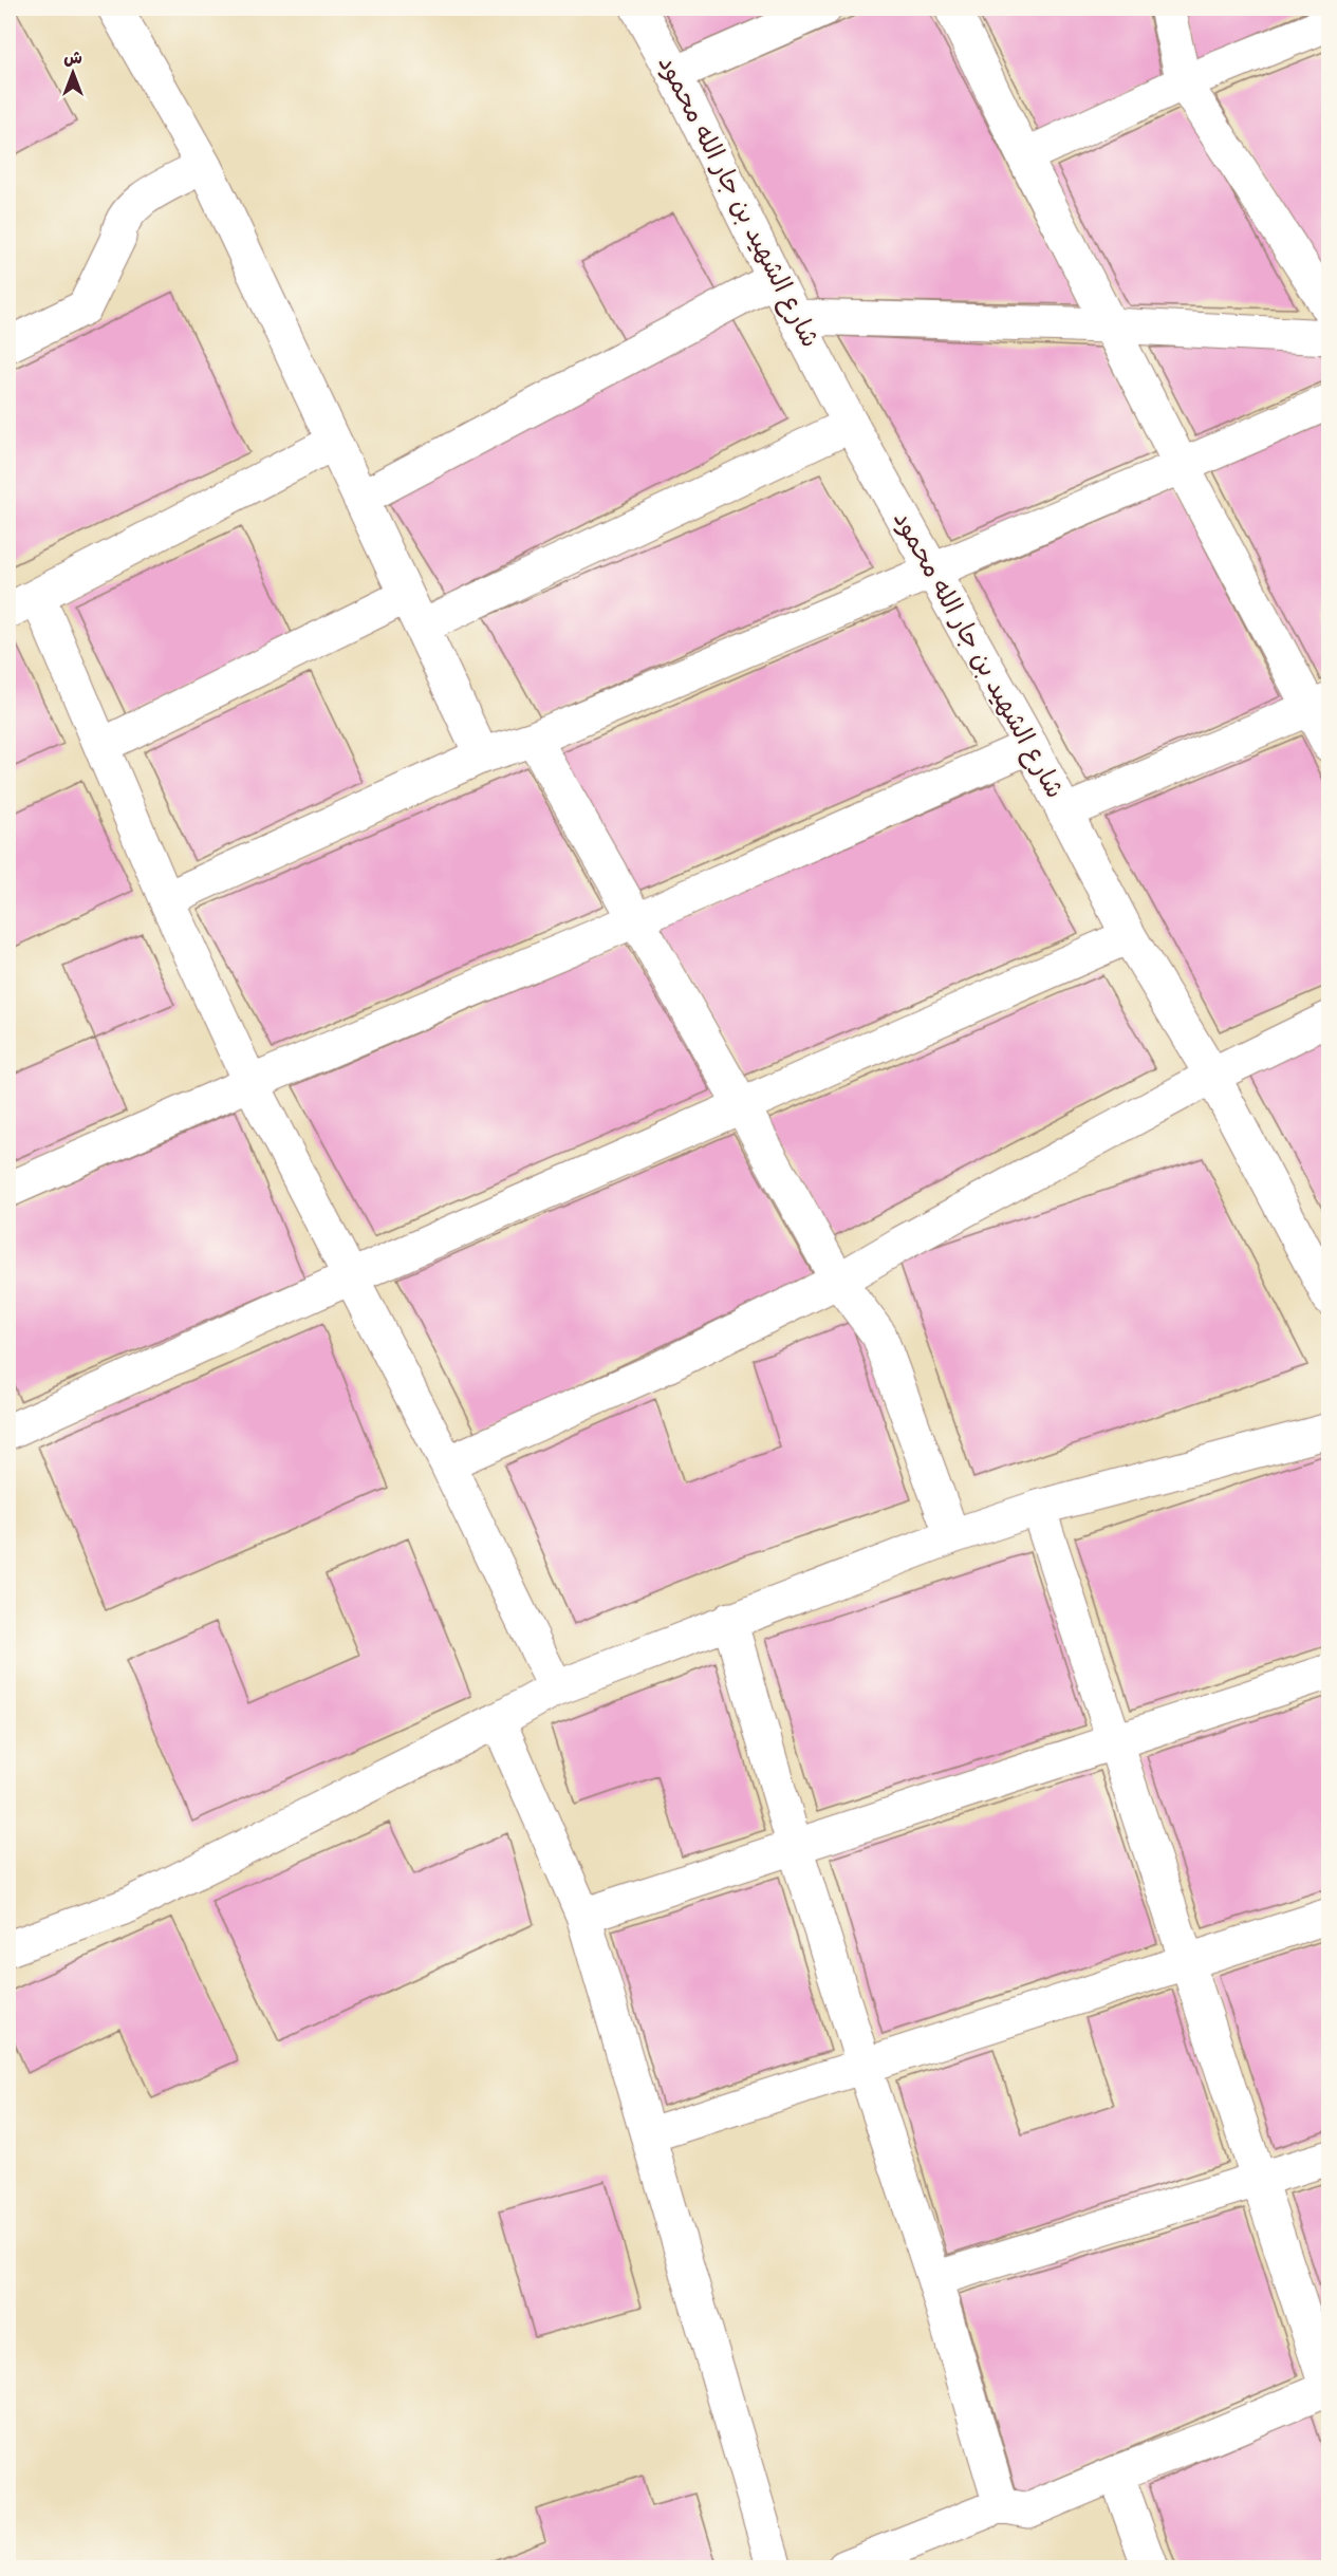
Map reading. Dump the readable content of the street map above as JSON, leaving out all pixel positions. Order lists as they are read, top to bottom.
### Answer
{
  "streets": {
    "street": ["شارع الشهيد بن جار الله محمود"]
  },
  "north": "top"
}
